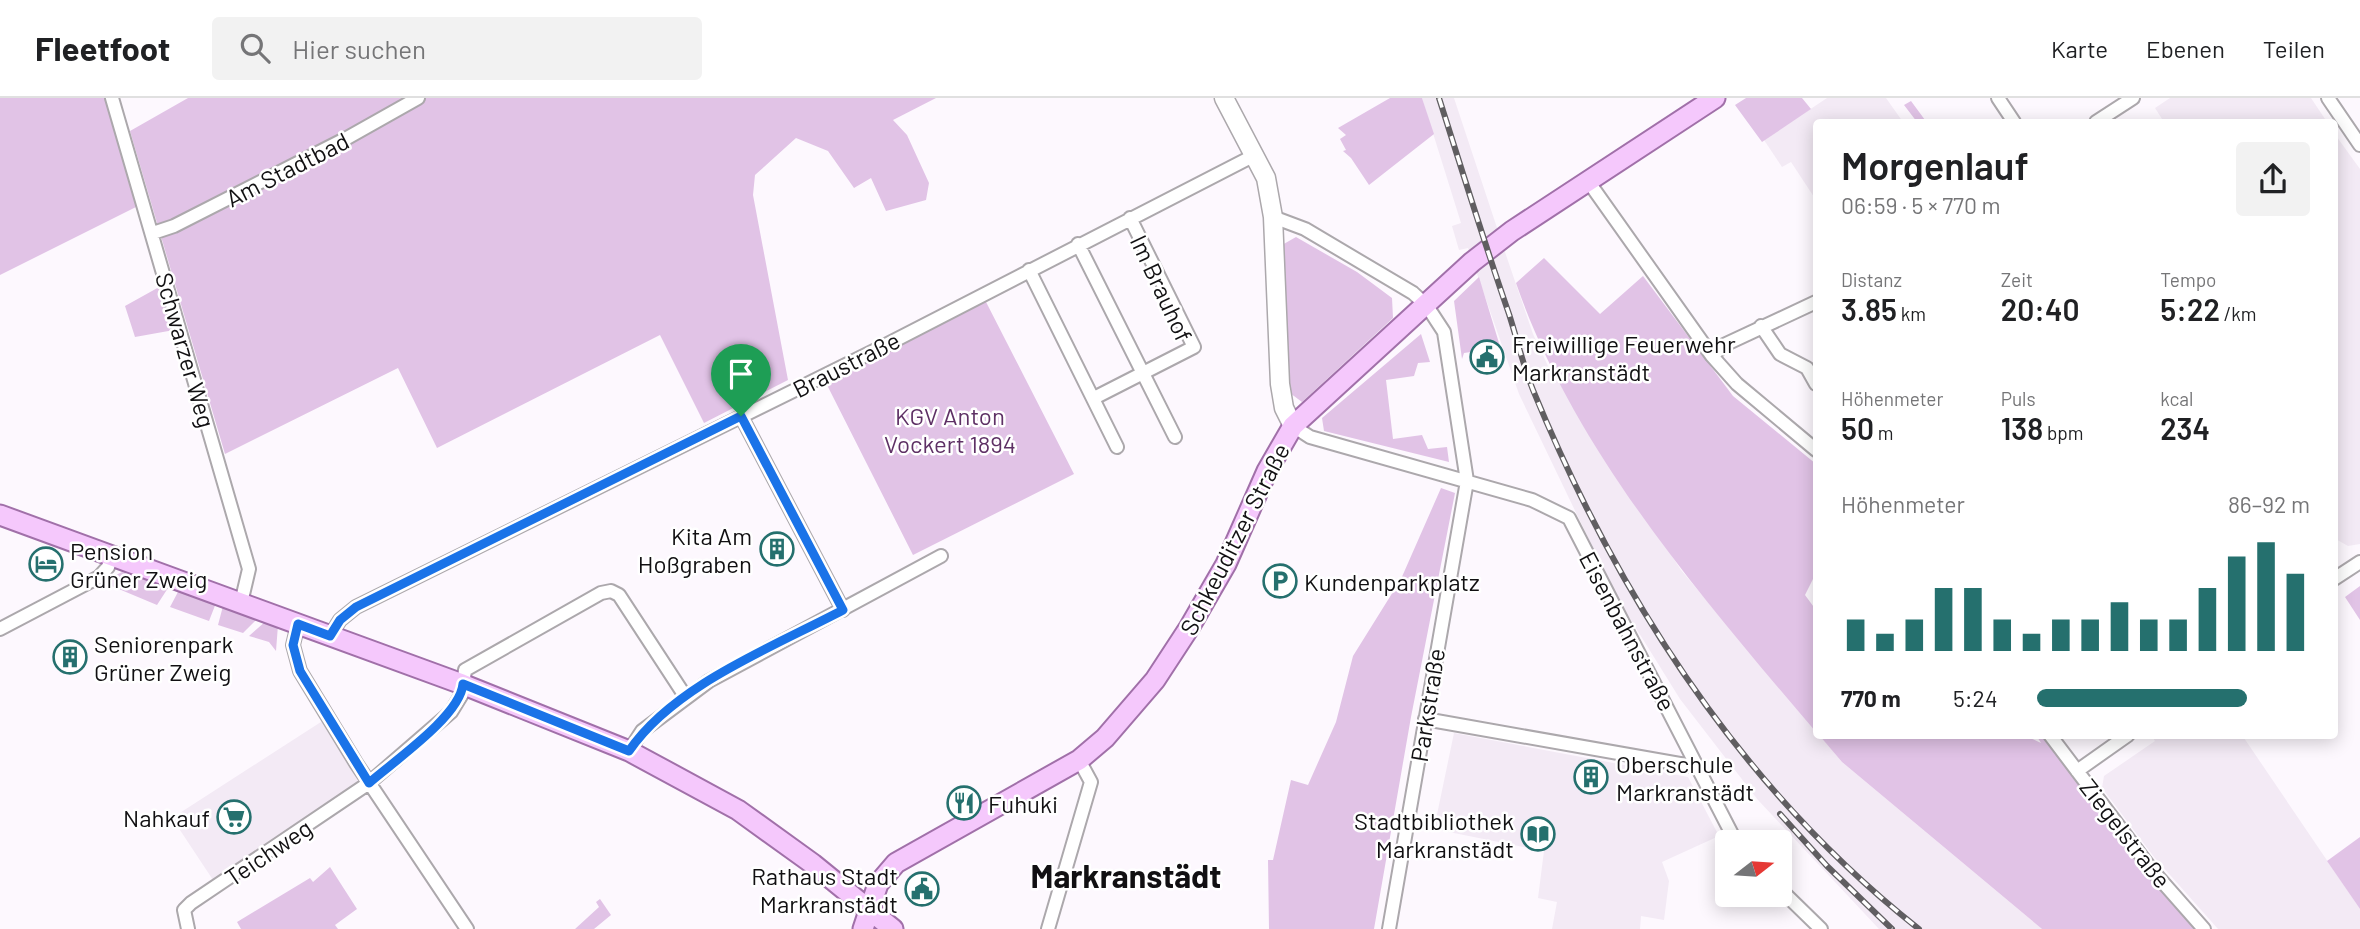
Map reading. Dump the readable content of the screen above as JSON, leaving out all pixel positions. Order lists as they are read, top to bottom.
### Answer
{
  "streets": {
    "main road": ["Schkeuditzer Straße"],
    "street": [
      "Am Stadtbad",
      "Im Brauhof",
      "Schwarzer Weg",
      "Braustraße",
      "Eisenbahnstraße",
      "Parkstraße",
      "Ziegelstraße",
      "Teichweg"
    ]
  },
  "crossings": [
    ["Am Stadtbad", "Schwarzer Weg"],
    ["Im Brauhof", "Braustraße"],
    ["Schkeuditzer Straße", "Eisenbahnstraße"],
    ["Schkeuditzer Straße", "Parkstraße"],
    ["Eisenbahnstraße", "Parkstraße"]
  ],
  "districts": ["Markranstädt"],
  "parks": ["KGV Anton Vockert 1894"],
  "places": {
    "public building": ["Freiwillige Feuerwehr Markranstädt", "Rathaus Stadt Markranstädt"],
    "building": ["Kita Am Hoßgraben", "Seniorenpark Grüner Zweig", "Oberschule Markranstädt"],
    "hotel": ["Pension Grüner Zweig"],
    "parking": ["Kundenparkplatz"],
    "restaurant": ["Fuhuki"],
    "supermarket": ["Nahkauf"],
    "library": ["Stadtbibliothek Markranstädt"]
  },
  "north": "right",
  "page": {
    "header": "Fleetfoot",
    "search": "Hier suchen",
    "nav": ["Karte", "Ebenen", "Teilen"],
    "heading": ["Morgenlauf", "06:59 · 5 × 770 m"],
    "stats": [
      ["Distanz", "3.85 km"],
      ["Zeit", "20:40"],
      ["Tempo", "5:22 /km"],
      ["Höhenmeter", "50 m"],
      ["Puls", "138 bpm"],
      ["kcal", "234"]
    ],
    "chart": ["Höhenmeter", "86–92 m"],
    "list": [
      {
        "name": "770 m",
        "note": "5:24"
      }
    ]
  }
}
